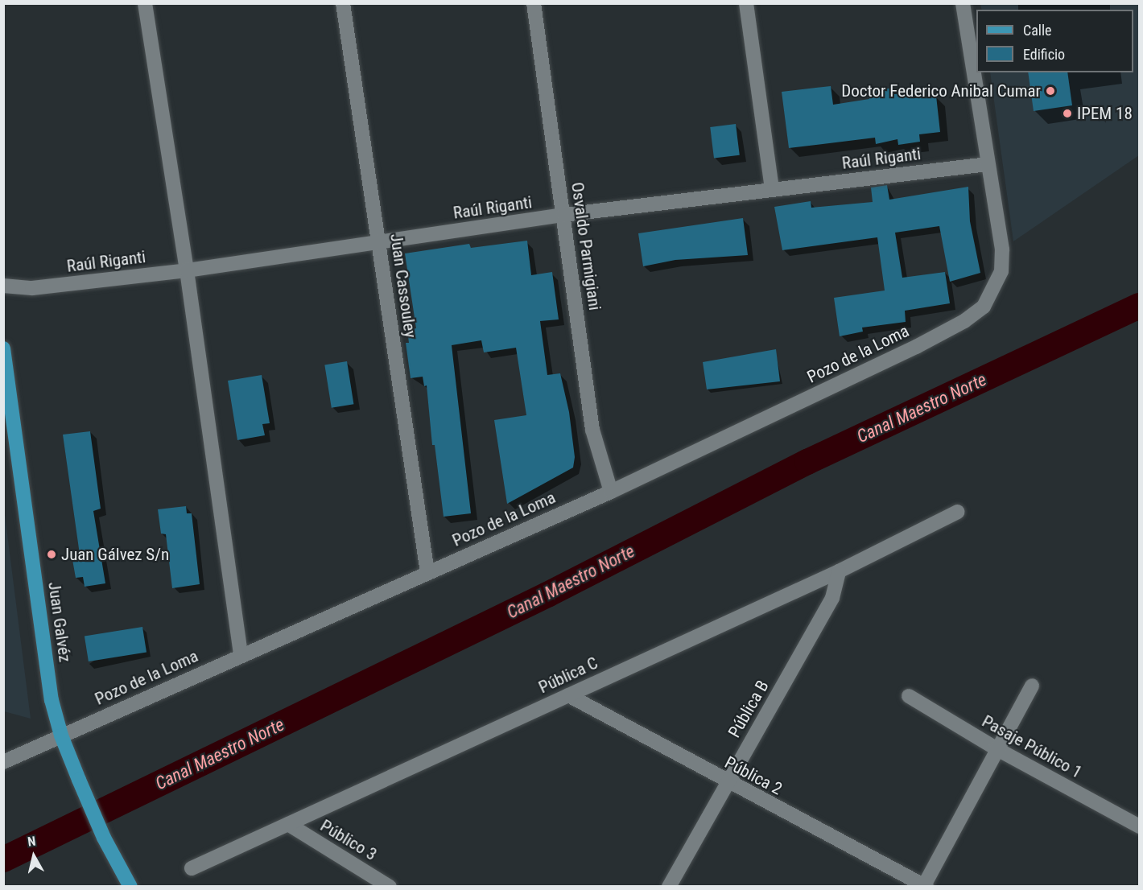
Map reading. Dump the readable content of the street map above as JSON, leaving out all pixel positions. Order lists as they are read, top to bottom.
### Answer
{
  "streets": {
    "main road": ["Juan Galvéz"],
    "street": [
      "Raúl Riganti",
      "Osvaldo Parmigiani",
      "Juan Cassouley",
      "Pozo de la Loma",
      "Pública C",
      "Pública B",
      "Pasaje Público 1",
      "Pública 2",
      "Público 3"
    ]
  },
  "crossings": [
    ["Raúl Riganti", "Osvaldo Parmigiani"],
    ["Raúl Riganti", "Juan Cassouley"],
    ["Raúl Riganti", "Pozo de la Loma"],
    ["Osvaldo Parmigiani", "Pozo de la Loma"],
    ["Juan Cassouley", "Pozo de la Loma"],
    ["Pozo de la Loma", "Juan Galvéz"],
    ["Pública C", "Pública B"],
    ["Pública C", "Pública 2"],
    ["Pública C", "Público 3"],
    ["Pública B", "Pública 2"]
  ],
  "water": ["Canal Maestro Norte"],
  "places": ["Doctor Federico Anibal Cumar", "IPEM 18", "Juan Gálvez S/n"],
  "legend": ["Calle", "Edificio"],
  "north": "top"
}
